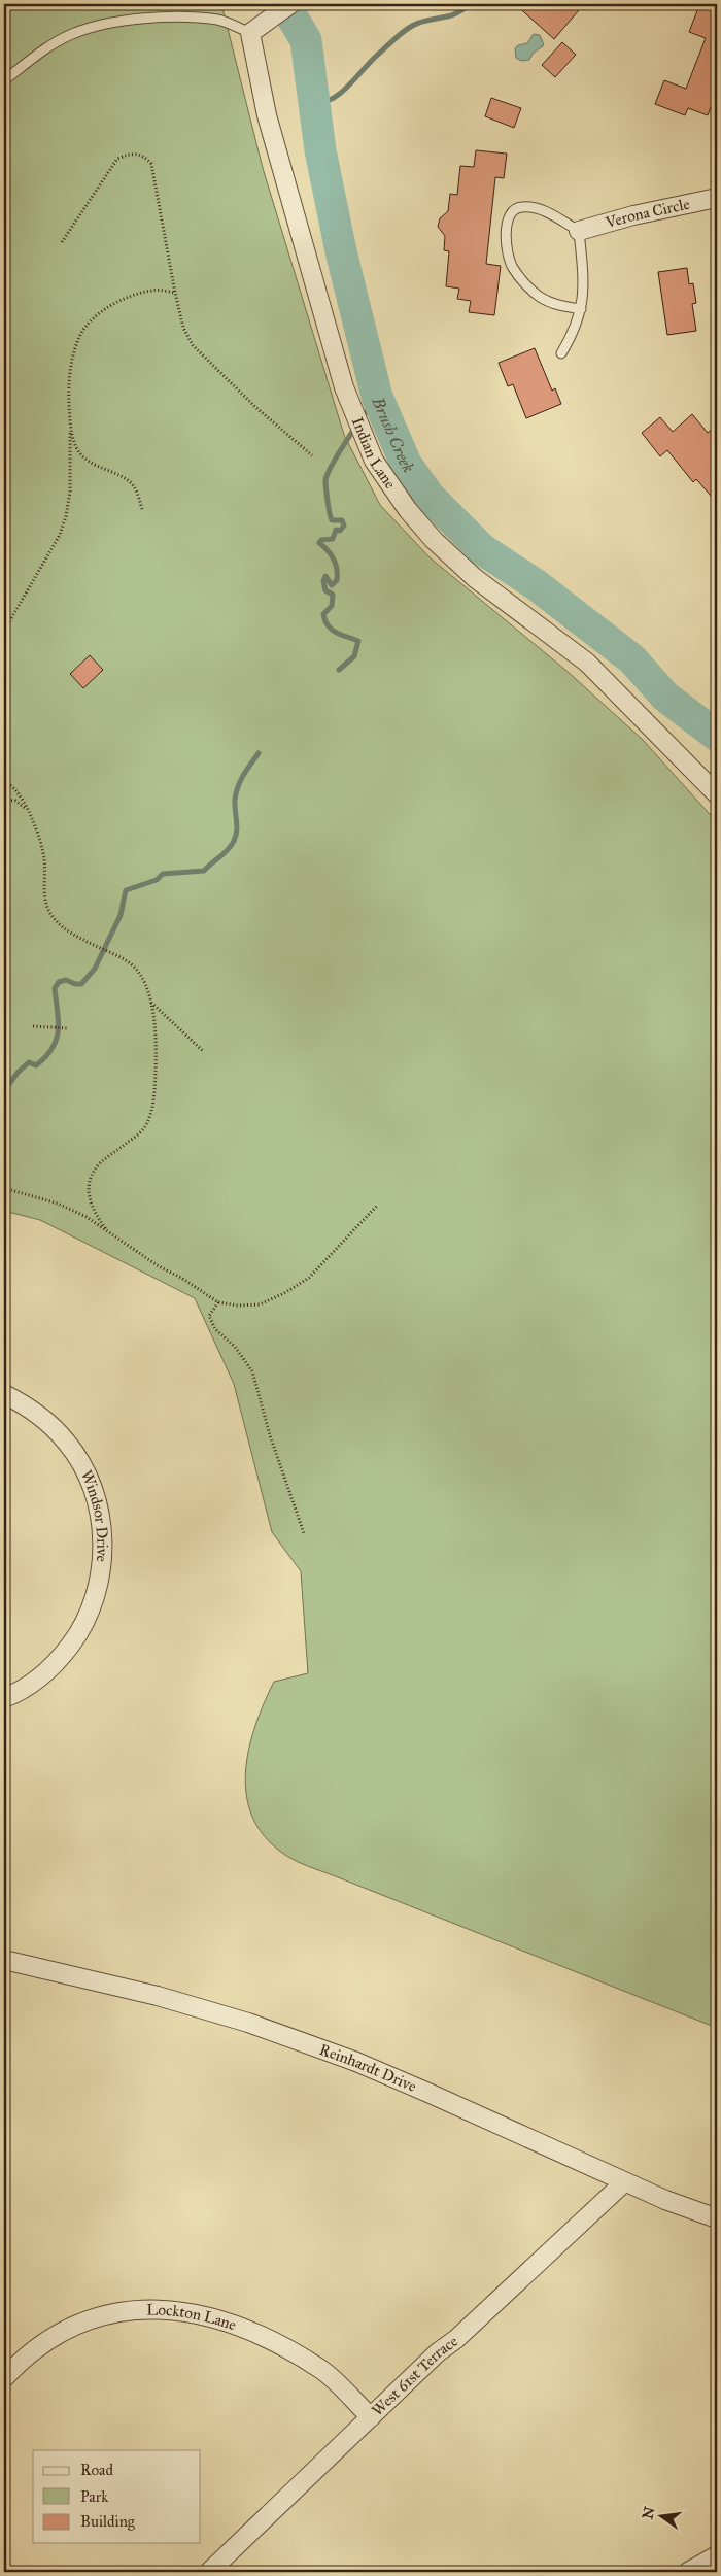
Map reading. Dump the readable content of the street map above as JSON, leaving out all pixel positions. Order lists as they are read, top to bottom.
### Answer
{
  "streets": {
    "street": [
      "Verona Circle",
      "Indian Lane",
      "Windsor Drive",
      "Reinhardt Drive",
      "Lockton Lane",
      "West 61st Terrace"
    ]
  },
  "crossings": [
    ["Reinhardt Drive", "West 61st Terrace"],
    ["Lockton Lane", "West 61st Terrace"]
  ],
  "water": ["Brush Creek"],
  "legend": ["Road", "Park", "Building"],
  "north": "left"
}
